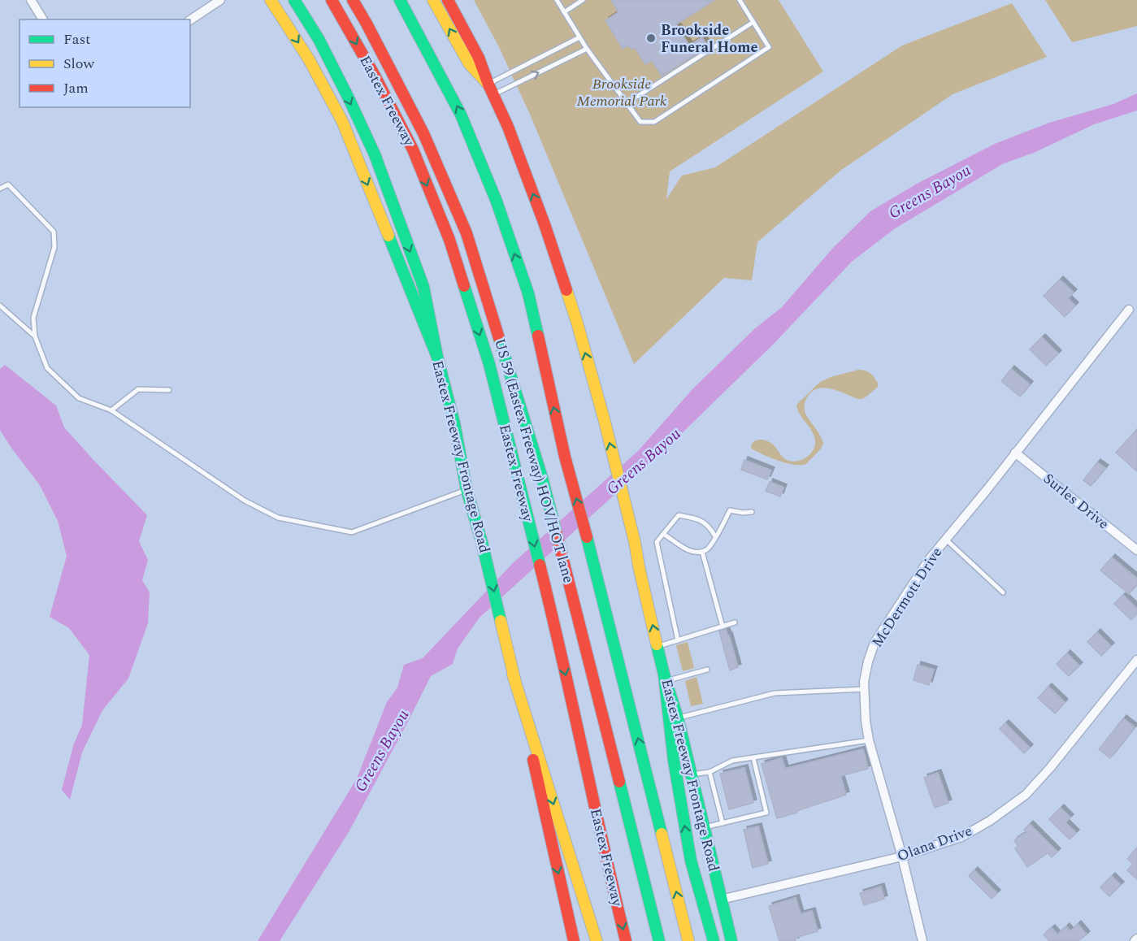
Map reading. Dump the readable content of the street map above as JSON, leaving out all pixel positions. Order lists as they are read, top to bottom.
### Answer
{
  "streets": {
    "main road": ["Eastex Freeway", "Eastex Freeway Frontage Road", "US 59 (Eastex Freeway) HOV/HOT lane"],
    "street": ["Surles Drive", "McDermott Drive", "Olana Drive"]
  },
  "crossings": [
    ["Eastex Freeway Frontage Road", "Olana Drive"],
    ["Surles Drive", "McDermott Drive"],
    ["McDermott Drive", "Olana Drive"]
  ],
  "water": ["Greens Bayou"],
  "parks": ["Brookside Memorial Park"],
  "places": ["Brookside Funeral Home"],
  "legend": ["Fast", "Slow", "Jam"]
}
